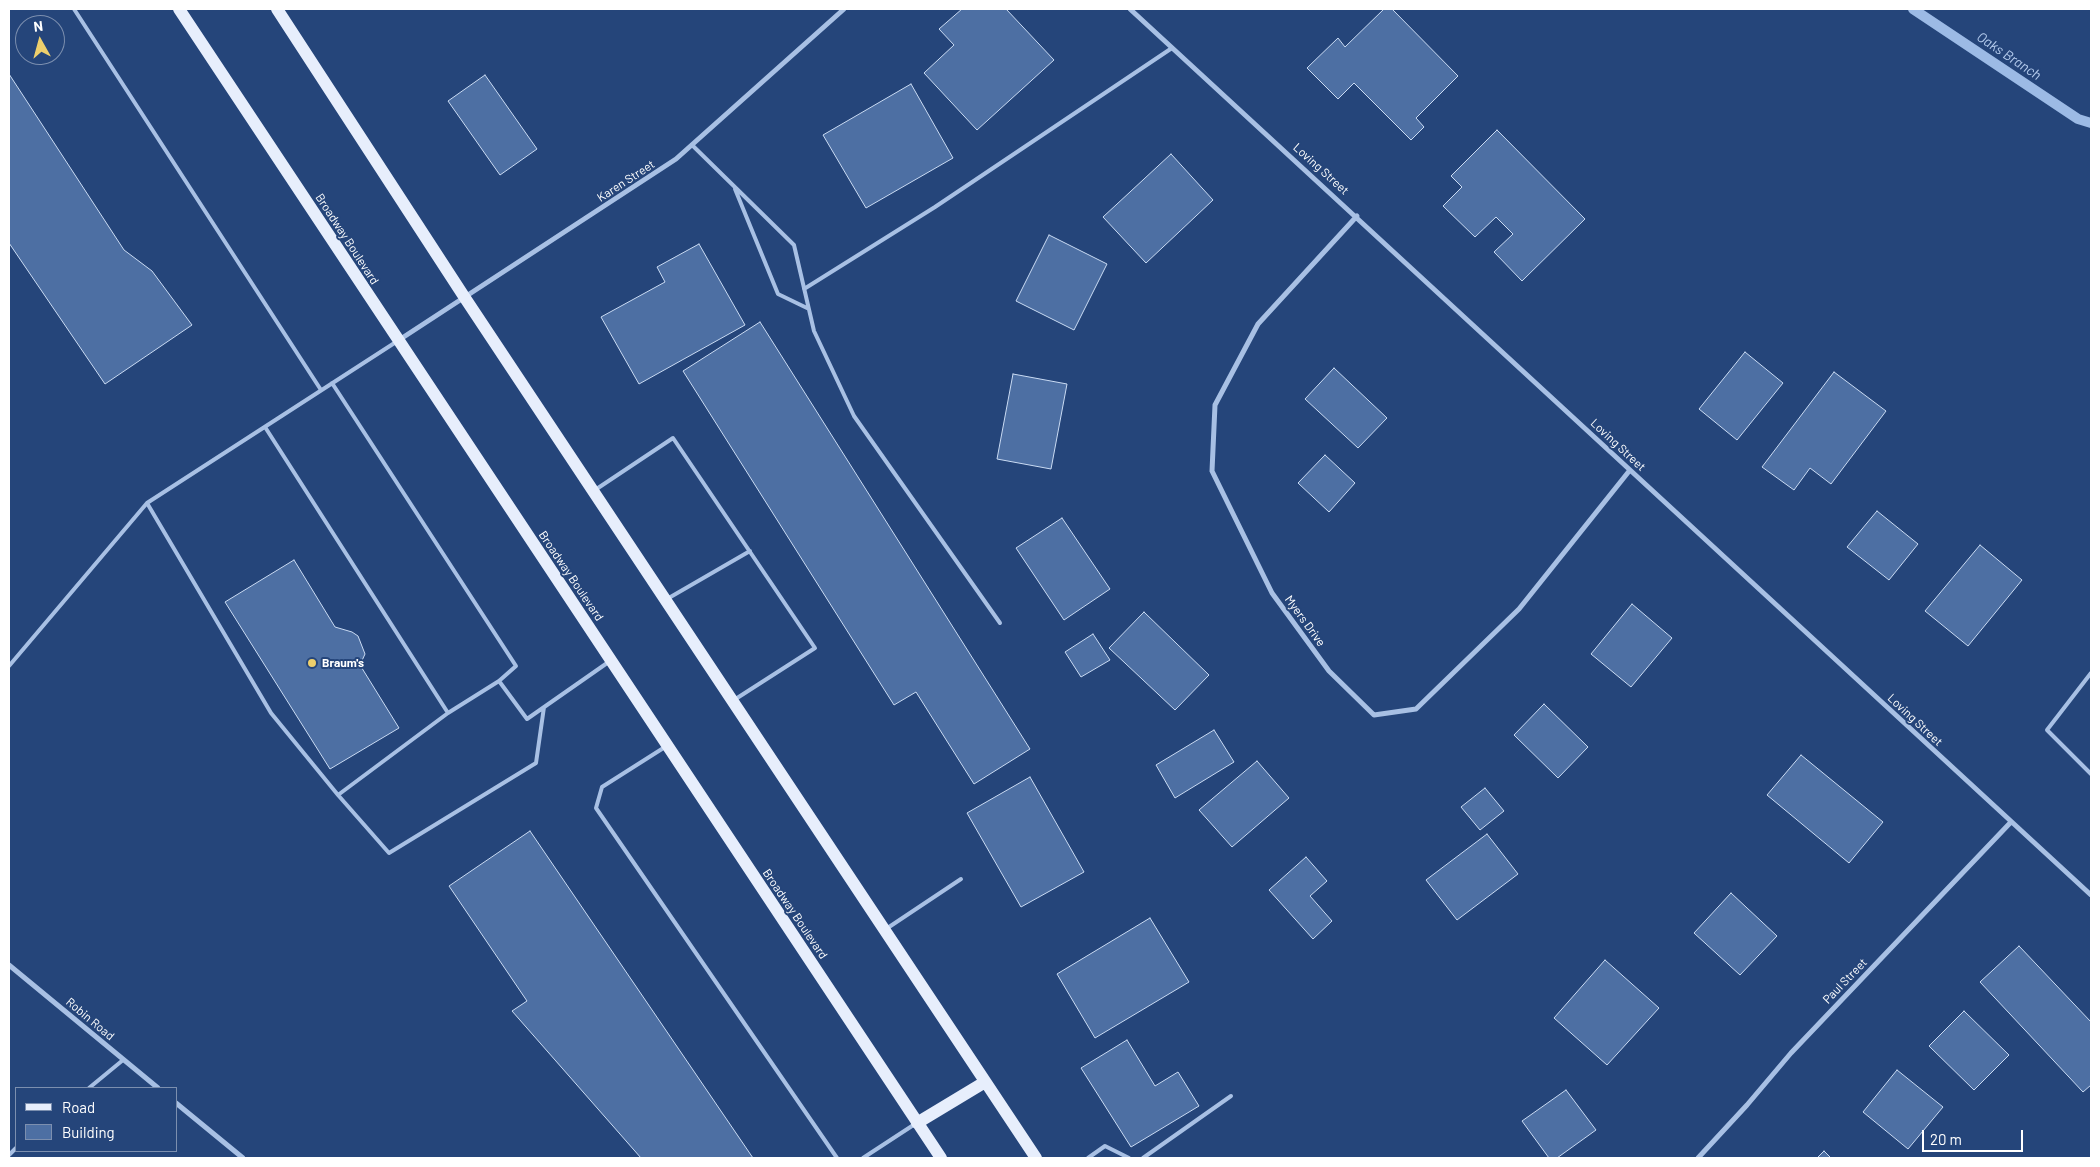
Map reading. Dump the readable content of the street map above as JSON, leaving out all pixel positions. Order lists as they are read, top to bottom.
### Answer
{
  "streets": {
    "main road": ["Broadway Boulevard"],
    "street": [
      "Loving Street",
      "Karen Street",
      "Myers Drive",
      "Paul Street",
      "Robin Road"
    ]
  },
  "crossings": [
    ["Loving Street", "Myers Drive"],
    ["Loving Street", "Paul Street"],
    ["Karen Street", "Broadway Boulevard"]
  ],
  "water": ["Oaks Branch"],
  "places": ["Braum's"],
  "legend": ["Road", "Building"],
  "scale_bar": "20 m",
  "north": "top"
}
